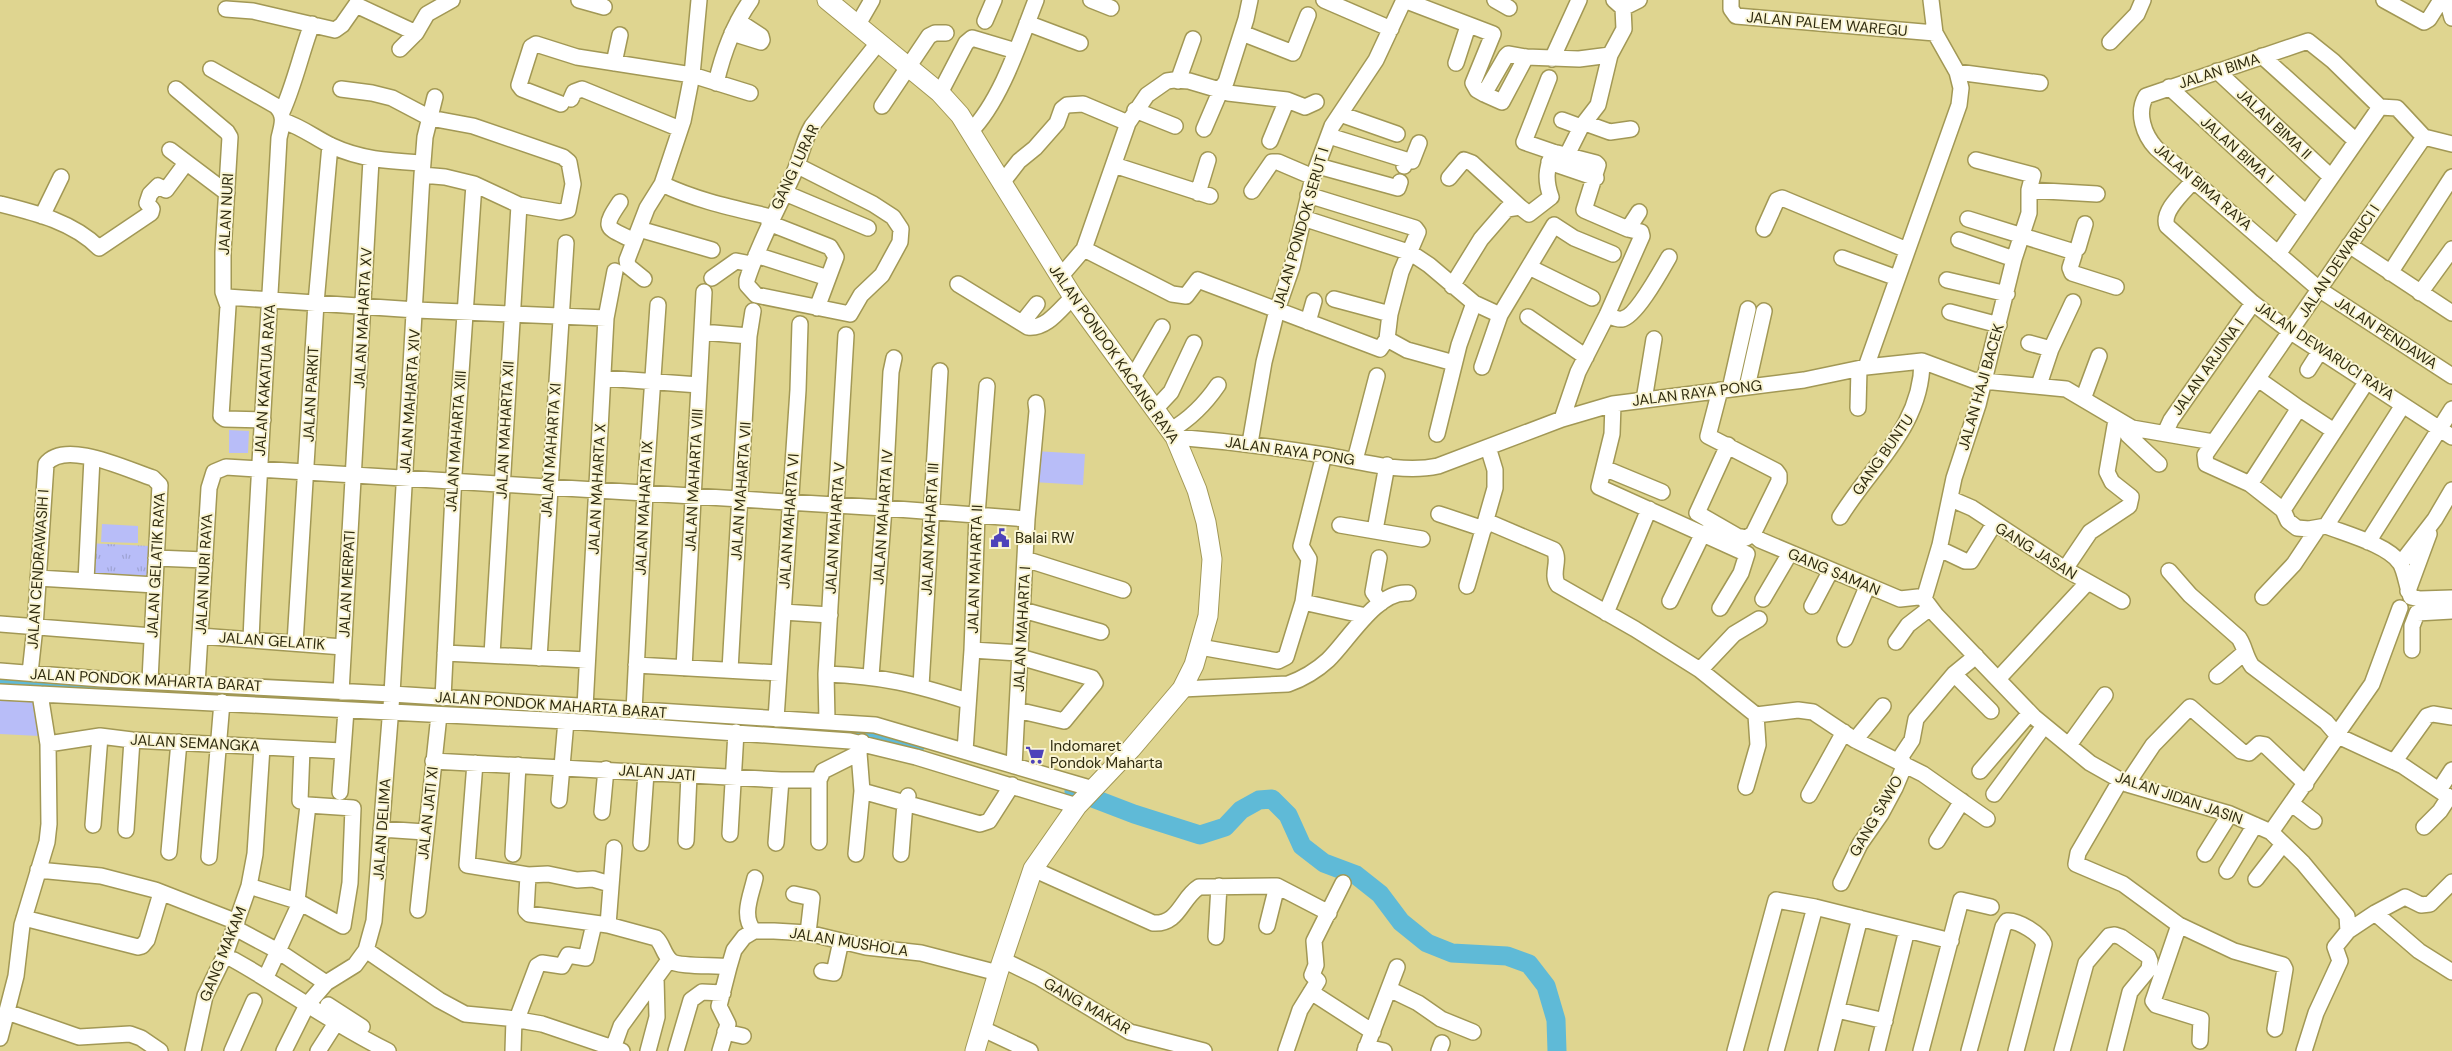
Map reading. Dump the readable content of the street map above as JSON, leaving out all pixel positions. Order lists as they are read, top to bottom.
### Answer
{
  "streets": {
    "main road": ["JALAN PONDOK KACANG RAYA"],
    "street": [
      "JALAN PALEM WAREGU",
      "JALAN BIMA",
      "JALAN BIMA II",
      "JALAN BIMA I",
      "GANG LURAR",
      "JALAN BIMA RAYA",
      "JALAN NURI",
      "JALAN PONDOK SERUT I",
      "JALAN DEWARUCI I",
      "JALAN MAHARTA XV",
      "JALAN PENDAWA",
      "JALAN DEWARUCI RAYA",
      "JALAN ARJUNA I",
      "JALAN KAKATUA RAYA",
      "JALAN HAJI BACEK",
      "JALAN RAYA PONG",
      "JALAN PARKIT",
      "JALAN MAHARTA XIV",
      "JALAN MAHARTA XII",
      "JALAN MAHARTA XIII",
      "JALAN MAHARTA XI",
      "GANG BUNTU",
      "JALAN MAHARTA VIII",
      "JALAN MAHARTA X",
      "JALAN MAHARTA VII",
      "JALAN MAHARTA IX",
      "JALAN MAHARTA IV",
      "JALAN MAHARTA VI",
      "JALAN MAHARTA V",
      "JALAN MAHARTA III",
      "GANG JASAN",
      "JALAN GELATIK RAYA",
      "JALAN CENDRAWASIH I",
      "JALAN MAHARTA II",
      "GANG SAMAN",
      "JALAN NURI RAYA",
      "JALAN MERPATI",
      "JALAN MAHARTA I",
      "JALAN GELATIK",
      "JALAN PONDOK MAHARTA BARAT",
      "JALAN SEMANGKA",
      "JALAN JATI",
      "JALAN JIDAN JASIN",
      "JALAN JATI XI",
      "GANG SAWO",
      "JALAN DELIMA",
      "JALAN MUSHOLA",
      "GANG MAKAM",
      "GANG MAKAR"
    ]
  },
  "crossings": [
    ["JALAN BIMA", "JALAN BIMA II"],
    ["JALAN BIMA", "JALAN BIMA I"],
    ["JALAN BIMA", "JALAN BIMA RAYA"],
    ["GANG LURAR", "JALAN PONDOK KACANG RAYA"],
    ["JALAN BIMA RAYA", "JALAN DEWARUCI I"],
    ["JALAN BIMA RAYA", "JALAN PENDAWA"],
    ["JALAN BIMA RAYA", "JALAN DEWARUCI RAYA"],
    ["JALAN NURI", "JALAN KAKATUA RAYA"],
    ["JALAN PONDOK SERUT I", "JALAN RAYA PONG"],
    ["JALAN DEWARUCI I", "JALAN PENDAWA"],
    ["JALAN DEWARUCI I", "JALAN DEWARUCI RAYA"],
    ["JALAN DEWARUCI I", "JALAN RAYA PONG"],
    ["JALAN MAHARTA XV", "JALAN MERPATI"],
    ["JALAN DEWARUCI RAYA", "JALAN ARJUNA I"],
    ["JALAN PONDOK KACANG RAYA", "JALAN RAYA PONG"],
    ["JALAN PONDOK KACANG RAYA", "JALAN PONDOK MAHARTA BARAT"],
    ["JALAN PONDOK KACANG RAYA", "JALAN MUSHOLA"],
    ["JALAN PONDOK KACANG RAYA", "GANG MAKAR"],
    ["JALAN ARJUNA I", "JALAN RAYA PONG"],
    ["JALAN KAKATUA RAYA", "JALAN NURI RAYA"],
    ["JALAN KAKATUA RAYA", "JALAN GELATIK"],
    ["JALAN HAJI BACEK", "JALAN RAYA PONG"],
    ["JALAN HAJI BACEK", "GANG JASAN"],
    ["JALAN HAJI BACEK", "GANG SAMAN"],
    ["JALAN HAJI BACEK", "JALAN JIDAN JASIN"],
    ["JALAN RAYA PONG", "GANG BUNTU"],
    ["JALAN PARKIT", "JALAN GELATIK"],
    ["JALAN MAHARTA XIV", "JALAN PONDOK MAHARTA BARAT"],
    ["JALAN MAHARTA XIV", "JALAN DELIMA"],
    ["JALAN MAHARTA XIII", "JALAN PONDOK MAHARTA BARAT"],
    ["JALAN MAHARTA X", "JALAN PONDOK MAHARTA BARAT"],
    ["JALAN MAHARTA IX", "JALAN PONDOK MAHARTA BARAT"],
    ["JALAN MAHARTA VI", "JALAN PONDOK MAHARTA BARAT"],
    ["JALAN MAHARTA V", "JALAN PONDOK MAHARTA BARAT"],
    ["JALAN GELATIK RAYA", "JALAN CENDRAWASIH I"],
    ["JALAN GELATIK RAYA", "JALAN PONDOK MAHARTA BARAT"],
    ["JALAN CENDRAWASIH I", "JALAN PONDOK MAHARTA BARAT"],
    ["JALAN MAHARTA II", "JALAN PONDOK MAHARTA BARAT"],
    ["GANG SAMAN", "JALAN JIDAN JASIN"],
    ["JALAN NURI RAYA", "JALAN GELATIK"],
    ["JALAN NURI RAYA", "JALAN PONDOK MAHARTA BARAT"],
    ["JALAN MERPATI", "JALAN GELATIK"],
    ["JALAN MERPATI", "JALAN PONDOK MAHARTA BARAT"],
    ["JALAN MAHARTA I", "JALAN PONDOK MAHARTA BARAT"],
    ["JALAN PONDOK MAHARTA BARAT", "JALAN JATI XI"],
    ["JALAN PONDOK MAHARTA BARAT", "JALAN DELIMA"],
    ["JALAN SEMANGKA", "GANG MAKAM"],
    ["JALAN JATI", "JALAN JATI XI"],
    ["JALAN JIDAN JASIN", "GANG SAWO"],
    ["JALAN MUSHOLA", "GANG MAKAR"]
  ],
  "places": {
    "public building": ["Balai RW"],
    "supermarket": ["Indomaret Pondok Maharta"]
  }
}
